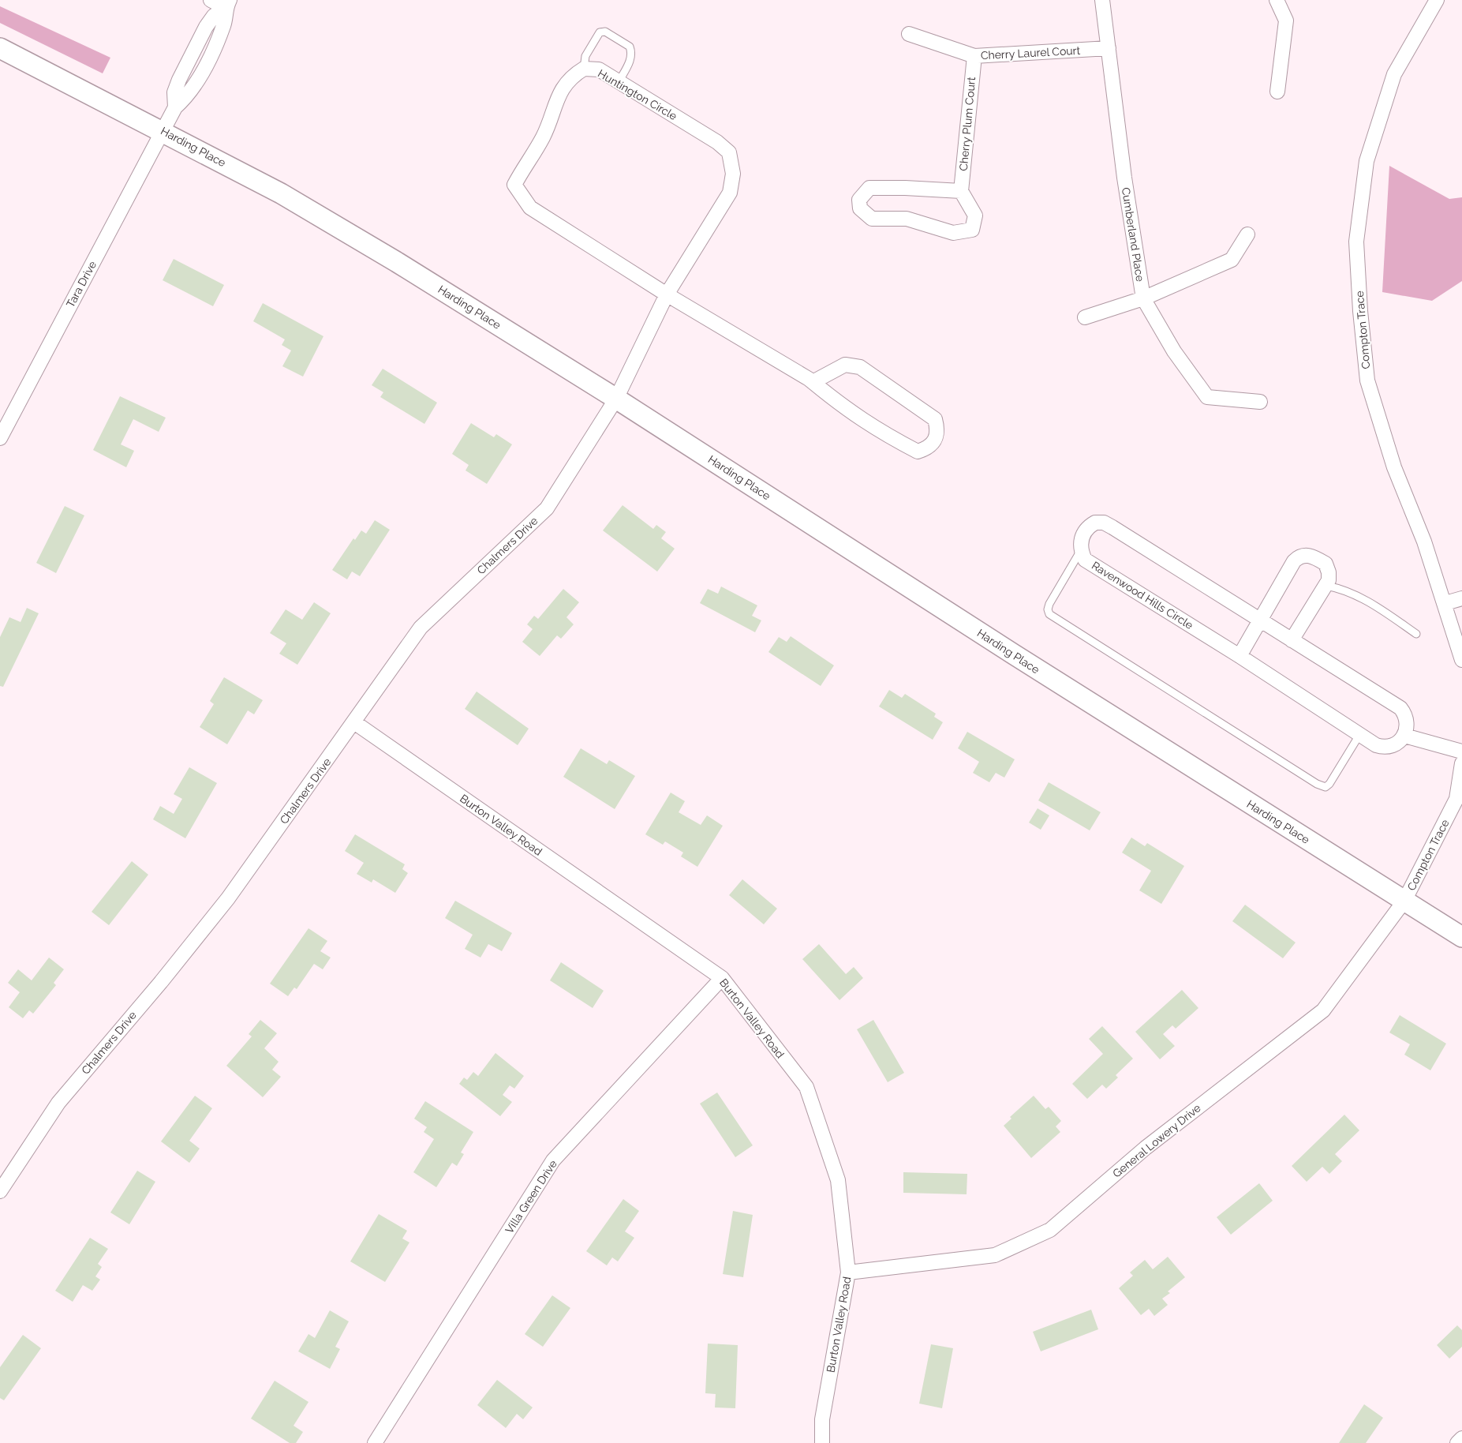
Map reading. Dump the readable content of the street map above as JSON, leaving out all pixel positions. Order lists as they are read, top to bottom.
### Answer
{
  "streets": {
    "main road": ["Harding Place"],
    "street": [
      "Cherry Laurel Court",
      "Huntington Circle",
      "Cherry Plum Court",
      "Cumberland Place",
      "Tara Drive",
      "Compton Trace",
      "Chalmers Drive",
      "Ravenwood Hills Circle",
      "Burton Valley Road",
      "General Lowery Drive",
      "Villa Green Drive"
    ]
  },
  "crossings": [
    ["Cherry Laurel Court", "Cherry Plum Court"],
    ["Cherry Laurel Court", "Cumberland Place"],
    ["Huntington Circle", "Harding Place"],
    ["Huntington Circle", "Chalmers Drive"],
    ["Harding Place", "Tara Drive"],
    ["Harding Place", "Compton Trace"],
    ["Harding Place", "Chalmers Drive"],
    ["Harding Place", "General Lowery Drive"],
    ["Compton Trace", "General Lowery Drive"],
    ["Chalmers Drive", "Burton Valley Road"],
    ["Burton Valley Road", "General Lowery Drive"],
    ["Burton Valley Road", "Villa Green Drive"]
  ]
}
